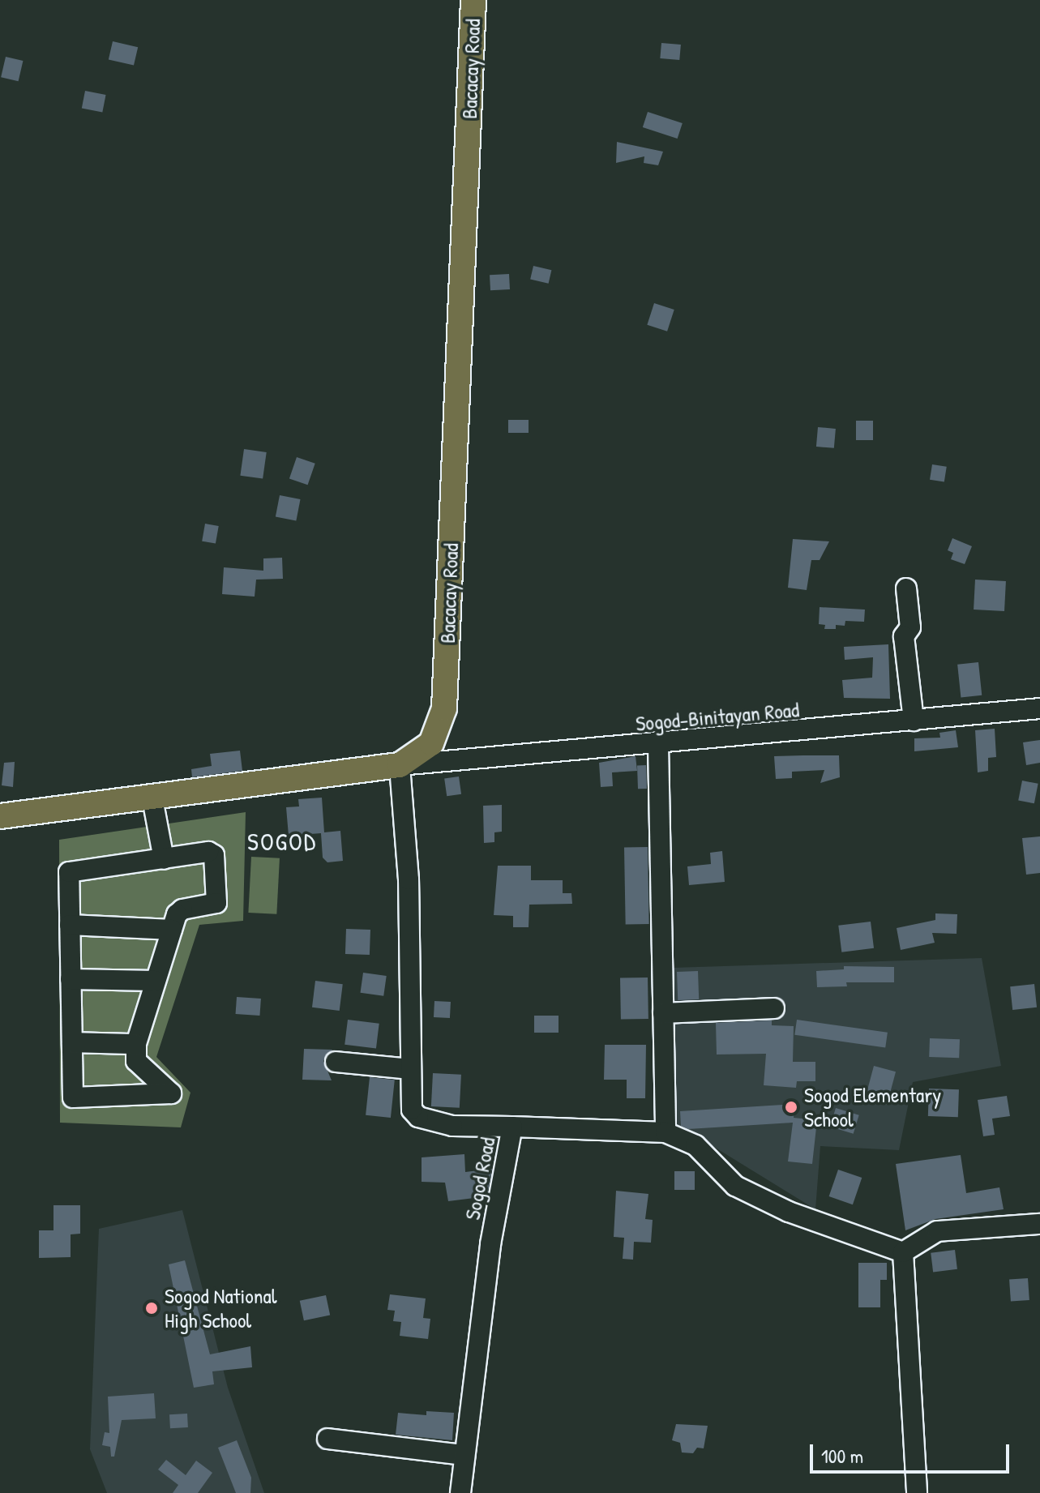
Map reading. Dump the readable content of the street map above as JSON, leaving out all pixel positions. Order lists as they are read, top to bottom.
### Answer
{
  "streets": {
    "main road": ["Bacacay Road"],
    "street": ["Sogod-Binitayan Road", "Sogod Road"]
  },
  "crossings": [
    ["Bacacay Road", "Sogod-Binitayan Road"],
    ["Bacacay Road", "Sogod Road"],
    ["Sogod-Binitayan Road", "Sogod Road"]
  ],
  "districts": ["SOGOD"],
  "places": ["Sogod Elementary School", "Sogod National High School"],
  "scale_bar": "100 m"
}
